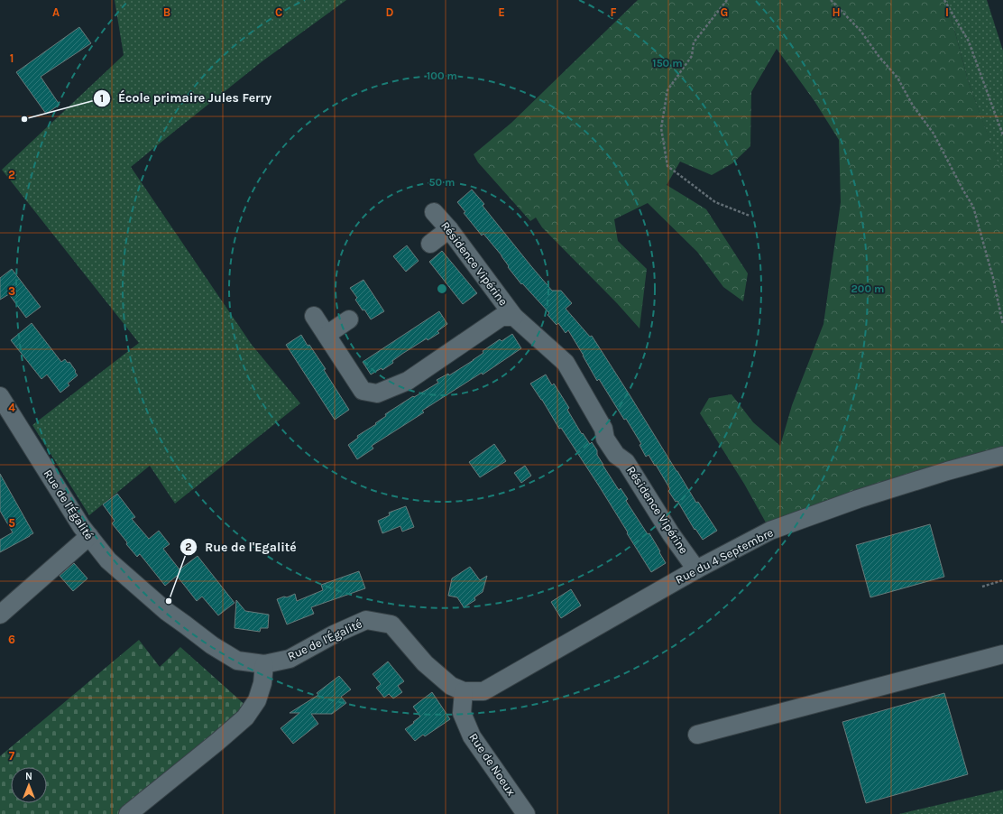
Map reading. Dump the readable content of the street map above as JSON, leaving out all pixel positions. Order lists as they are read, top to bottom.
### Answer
{
  "streets": {
    "street": [
      "Résidence Vipérine",
      "Rue de l'Égalité",
      "Rue du 4 Septembre",
      "Rue de Noeux"
    ]
  },
  "crossings": [
    ["Résidence Vipérine", "Rue du 4 Septembre"],
    ["Rue de l'Égalité", "Rue du 4 Septembre"],
    ["Rue de l'Égalité", "Rue de Noeux"],
    ["Rue du 4 Septembre", "Rue de Noeux"]
  ],
  "places": ["École primaire Jules Ferry", "Rue de l'Egalité"],
  "north": "top",
  "grid": {
    "columns": [
      "A",
      "B",
      "C",
      "D",
      "E",
      "F",
      "G",
      "H",
      "I"
    ],
    "rows": [
      "1",
      "2",
      "3",
      "4",
      "5",
      "6",
      "7"
    ]
  },
  "rings": [
    "150 m",
    "100 m",
    "50 m",
    "200 m"
  ]
}
